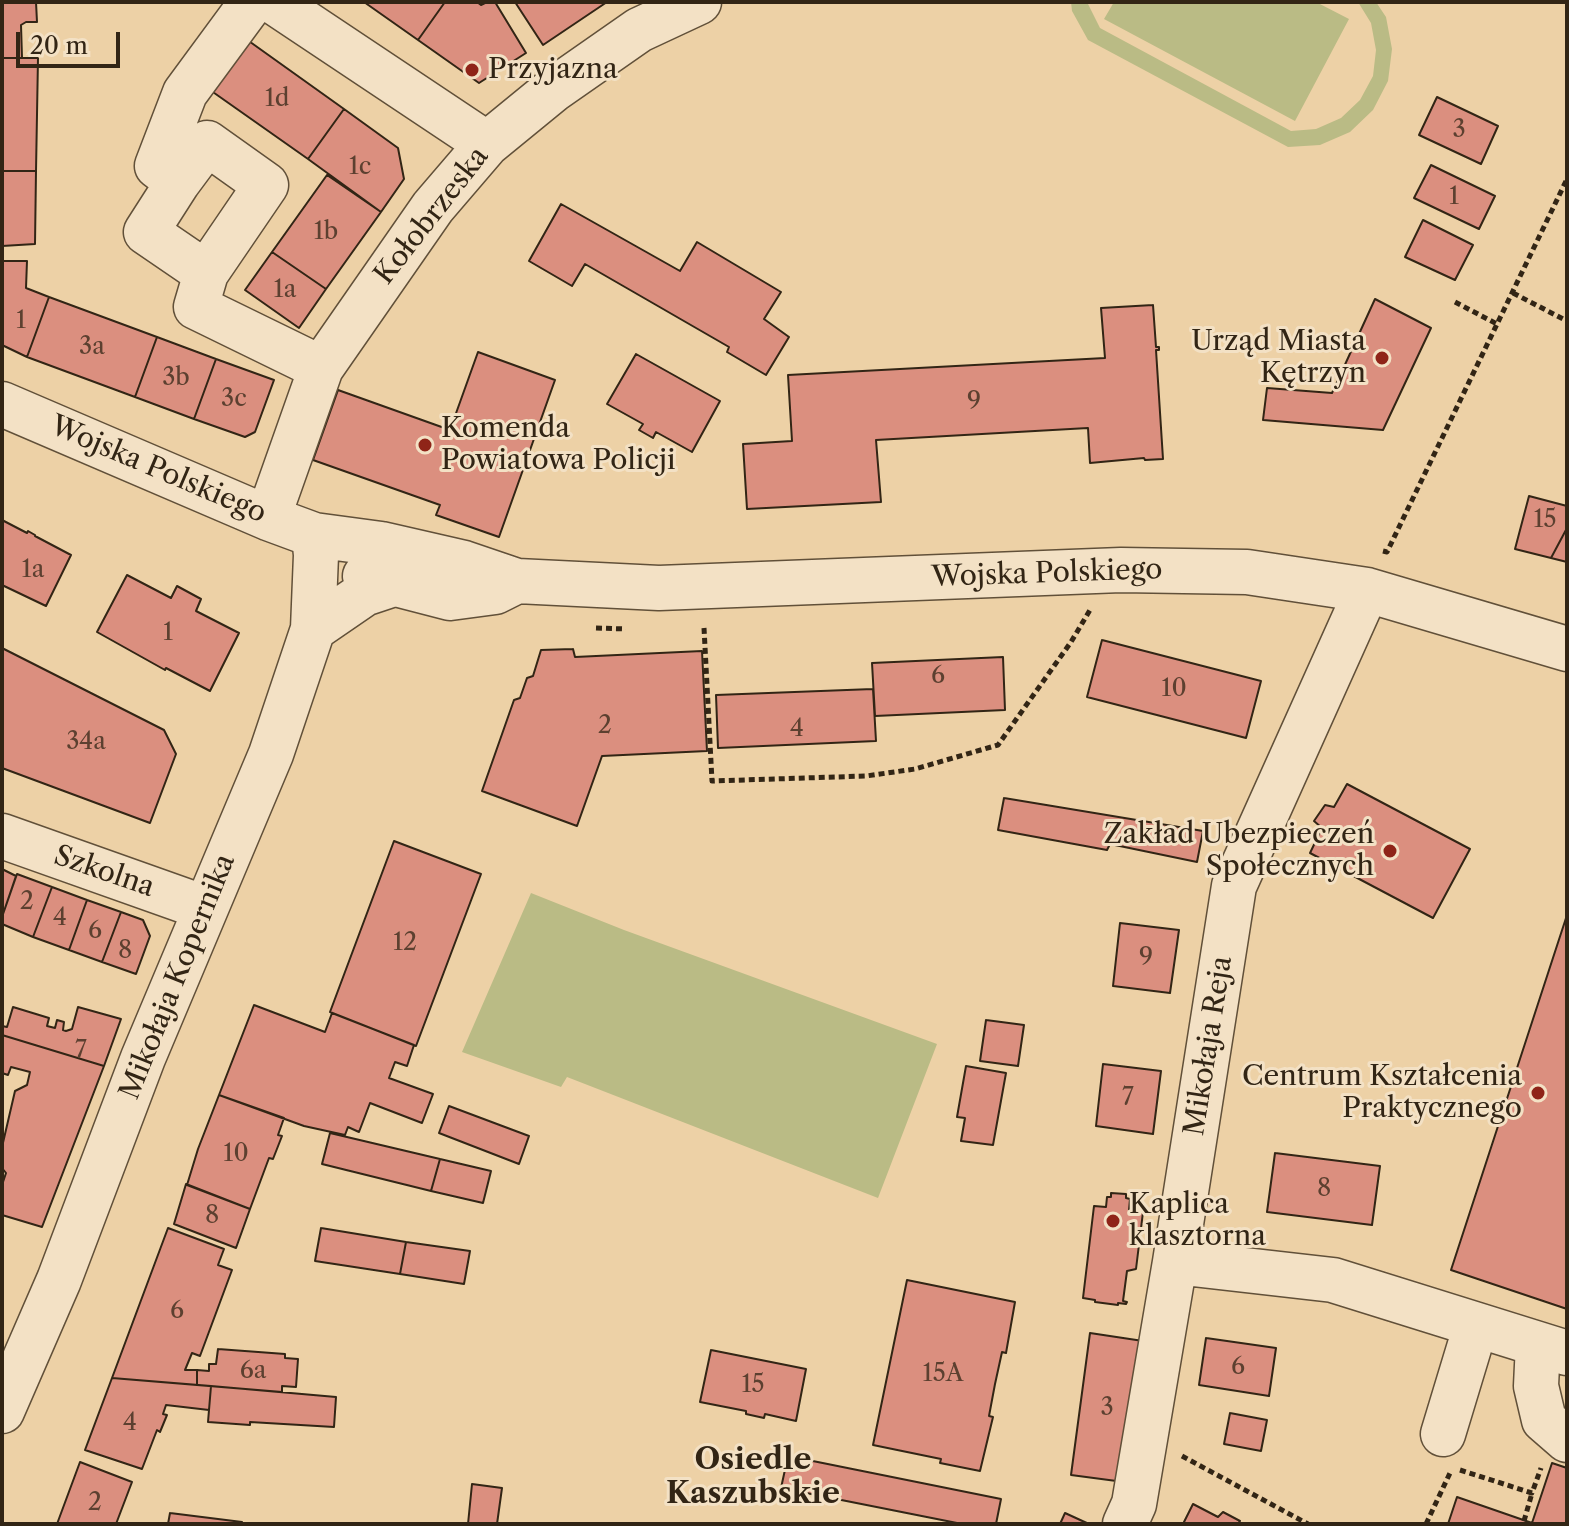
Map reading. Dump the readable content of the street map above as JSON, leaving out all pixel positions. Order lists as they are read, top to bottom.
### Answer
{
  "streets": {
    "street": [
      "Kołobrzeska",
      "Wojska Polskiego",
      "Szkolna",
      "Mikołaja Kopernika",
      "Mikołaja Reja"
    ]
  },
  "crossings": [
    ["Kołobrzeska", "Wojska Polskiego"],
    ["Wojska Polskiego", "Mikołaja Kopernika"],
    ["Wojska Polskiego", "Mikołaja Reja"],
    ["Szkolna", "Mikołaja Kopernika"]
  ],
  "districts": ["Osiedle Kaszubskie"],
  "places": [
    "Przyjazna",
    "Urząd Miasta Kętrzyn",
    "Komenda Powiatowa Policji",
    "Zakład Ubezpieczeń Społecznych",
    "Centrum Kształcenia Praktycznego",
    "Kaplica klasztorna"
  ],
  "house_numbers": [
    "1d",
    "3",
    "1c",
    "1",
    "1b",
    "1a",
    "1",
    "3a",
    "3b",
    "3c",
    "9",
    "15",
    "1a",
    "1",
    "6",
    "10",
    "2",
    "4",
    "34a",
    "2",
    "4",
    "6",
    "12",
    "8",
    "9",
    "7",
    "7",
    "10",
    "8",
    "8",
    "6",
    "6",
    "6a",
    "15A",
    "15",
    "3",
    "4",
    "2"
  ],
  "scale_bar": "20 m"
}
